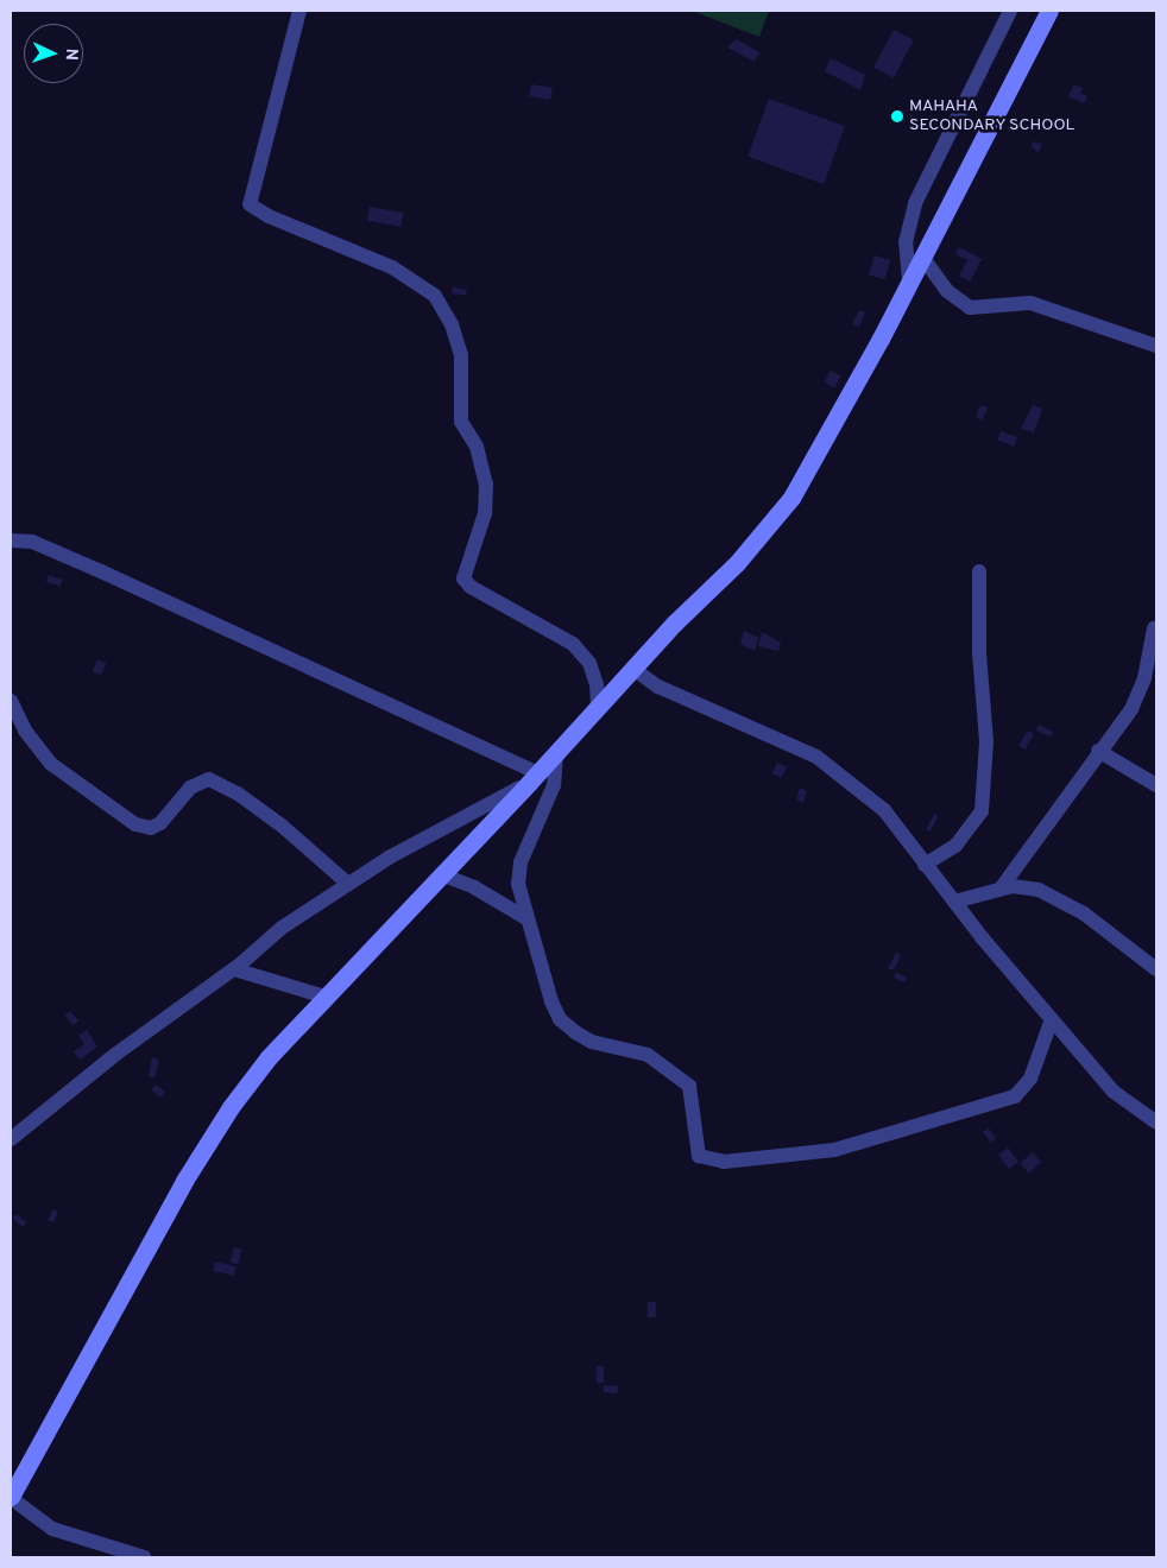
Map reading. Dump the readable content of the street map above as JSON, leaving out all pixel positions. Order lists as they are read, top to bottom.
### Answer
{
  "places": ["MAHAHA SECONDARY SCHOOL"],
  "north": "right"
}
